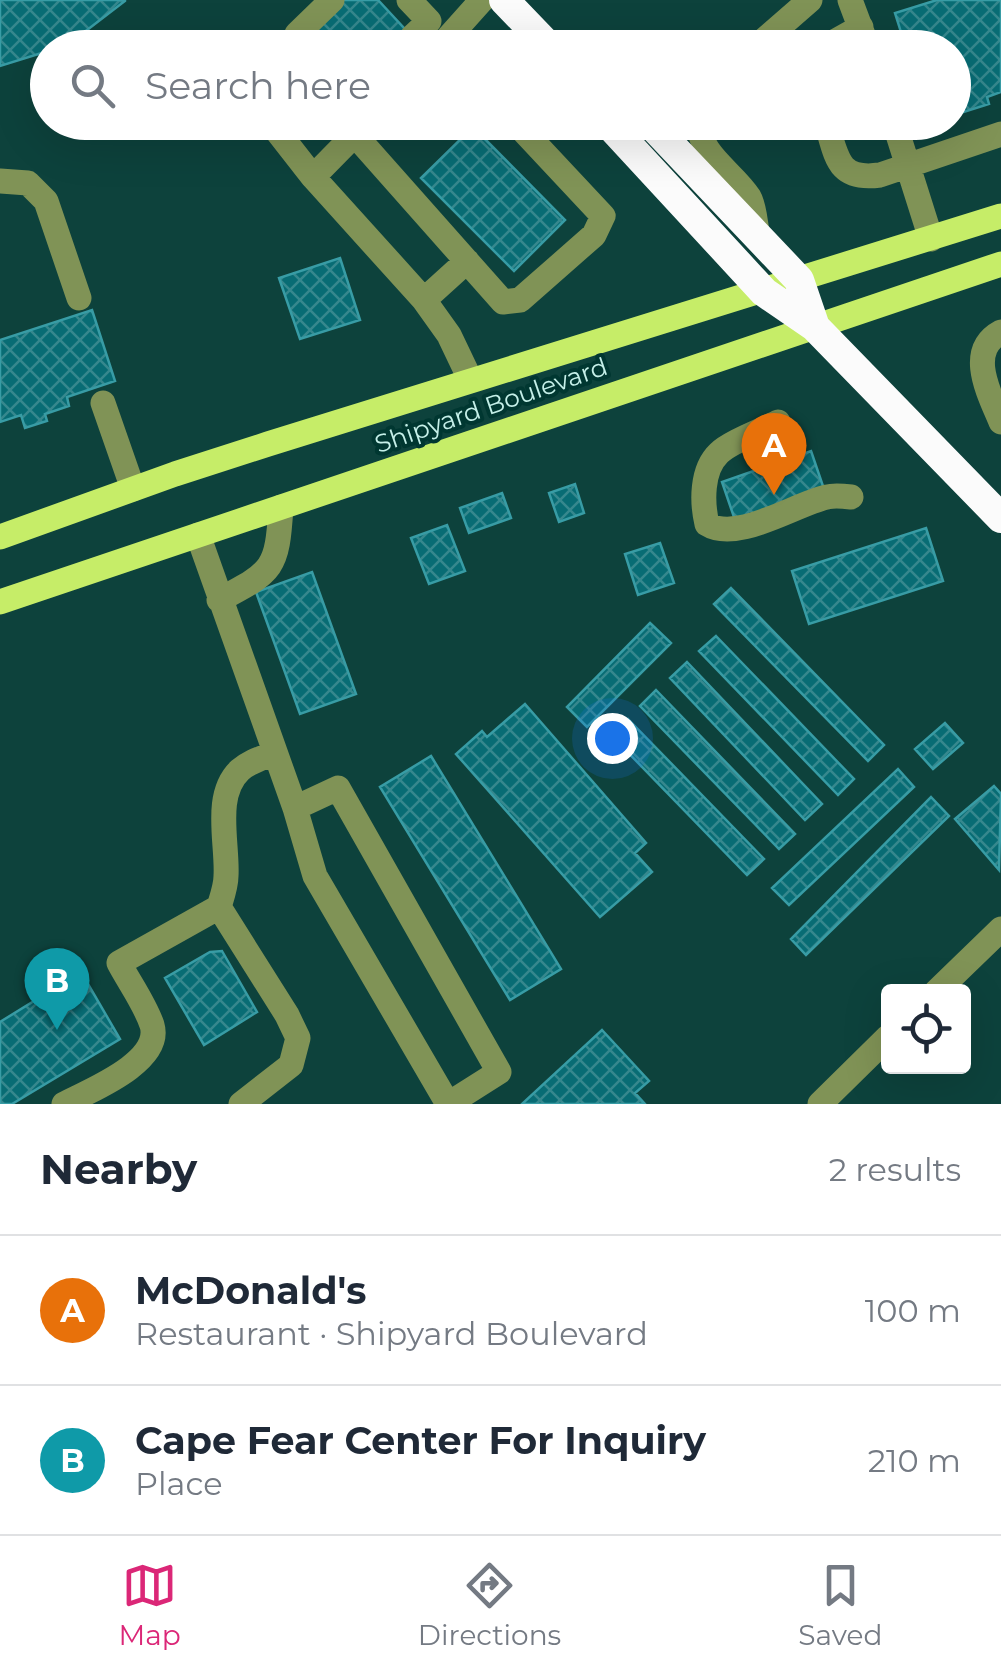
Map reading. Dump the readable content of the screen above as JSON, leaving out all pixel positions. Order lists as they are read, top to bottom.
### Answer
{
  "streets": {
    "main road": ["Shipyard Boulevard"]
  },
  "page": {
    "search": "Search here",
    "pins": ["A", "B"],
    "heading": ["Nearby", "2 results"],
    "list": [
      {
        "mark": "A",
        "name": "McDonald's",
        "note": "Restaurant · Shipyard Boulevard",
        "value": "100 m"
      },
      {
        "mark": "B",
        "name": "Cape Fear Center For Inquiry",
        "note": "Place",
        "value": "210 m"
      }
    ],
    "nav": ["Map", "Directions", "Saved"]
  }
}
